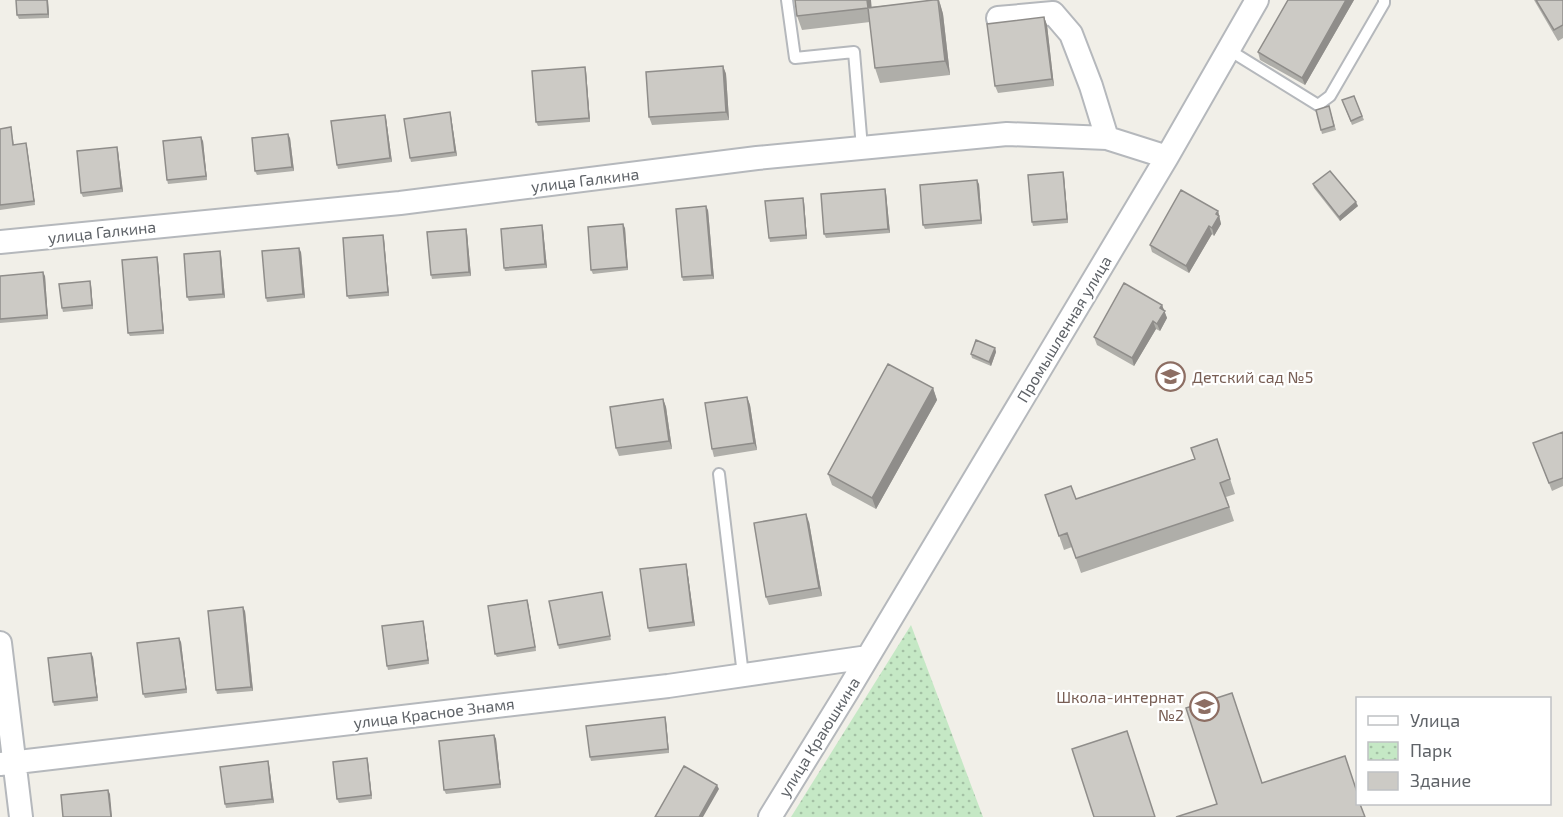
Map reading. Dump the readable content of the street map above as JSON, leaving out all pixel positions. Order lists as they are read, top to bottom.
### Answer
{
  "streets": {
    "street": [
      "улица Галкина",
      "Промышленная улица",
      "улица Красное Знамя",
      "улица Краюшкина"
    ]
  },
  "crossings": [
    ["улица Галкина", "Промышленная улица"],
    ["Промышленная улица", "улица Красное Знамя"],
    ["Промышленная улица", "улица Краюшкина"],
    ["улица Красное Знамя", "улица Краюшкина"]
  ],
  "places": {
    "school or university": ["Детский сад №5", "Школа-интернат №2"]
  },
  "legend": ["Улица", "Парк", "Здание"]
}
